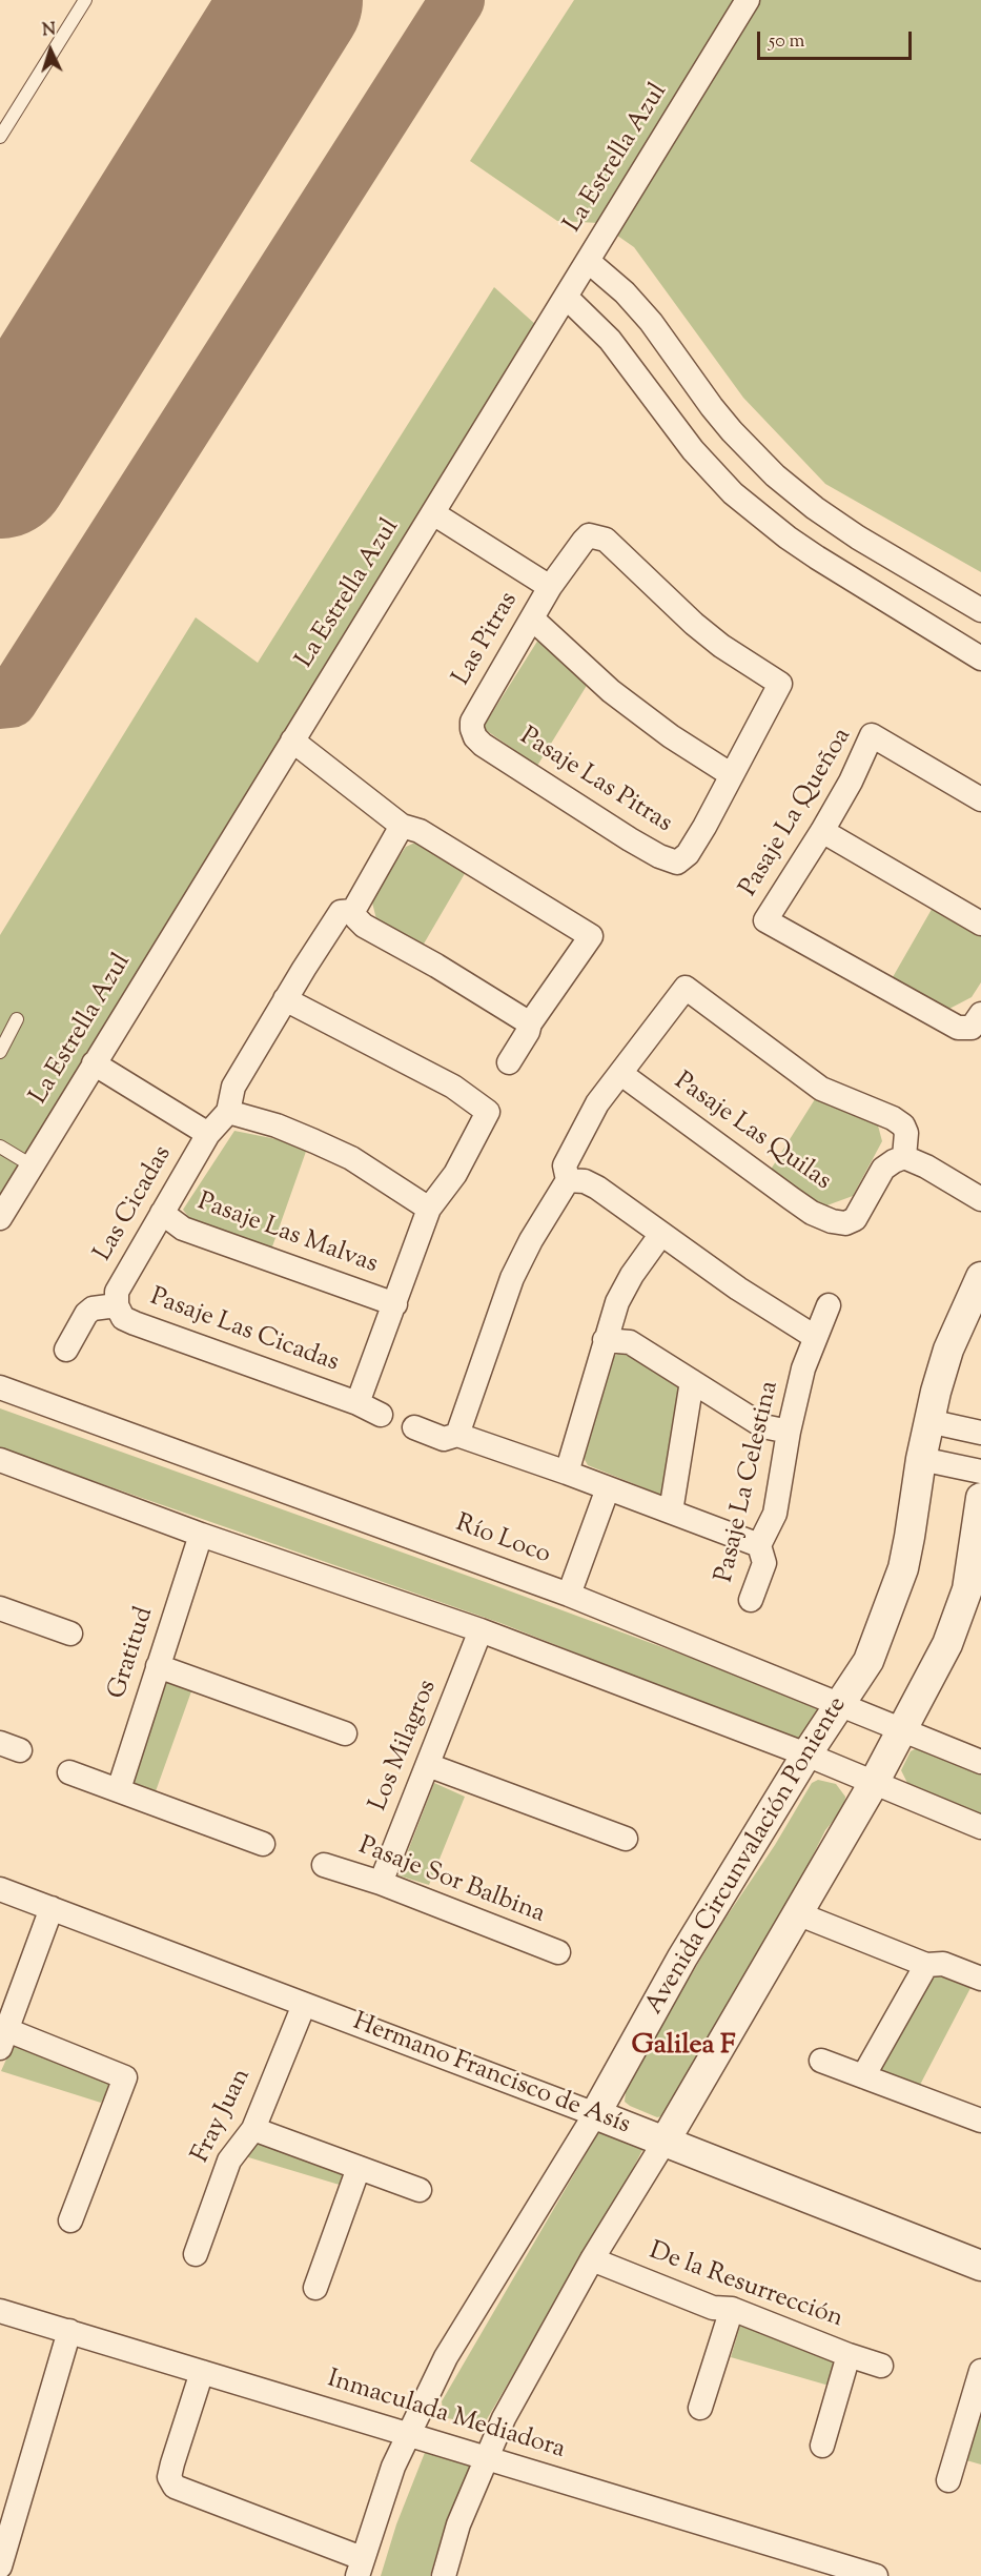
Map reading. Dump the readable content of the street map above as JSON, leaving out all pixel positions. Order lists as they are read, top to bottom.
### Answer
{
  "streets": {
    "street": [
      "La Estrella Azul",
      "Las Pitras",
      "Pasaje Las Pitras",
      "Pasaje La Queñoa",
      "Pasaje Las Quilas",
      "Las Cicadas",
      "Pasaje Las Malvas",
      "Pasaje Las Cicadas",
      "Pasaje La Celestina",
      "Río Loco",
      "Gratitud",
      "Los Milagros",
      "Avenida Circunvalación Poniente",
      "Pasaje Sor Balbina",
      "Hermano Francisco de Asís",
      "Fray Juan",
      "De la Resurrección",
      "Inmaculada Mediadora"
    ]
  },
  "crossings": [
    ["La Estrella Azul", "Las Pitras"],
    ["La Estrella Azul", "Las Cicadas"],
    ["Las Pitras", "Pasaje Las Pitras"],
    ["Las Cicadas", "Pasaje Las Malvas"],
    ["Las Cicadas", "Pasaje Las Cicadas"],
    ["Pasaje Las Malvas", "Pasaje Las Cicadas"],
    ["Río Loco", "Avenida Circunvalación Poniente"],
    ["Los Milagros", "Pasaje Sor Balbina"],
    ["Avenida Circunvalación Poniente", "Hermano Francisco de Asís"],
    ["Avenida Circunvalación Poniente", "Inmaculada Mediadora"],
    ["Hermano Francisco de Asís", "Fray Juan"]
  ],
  "districts": ["Galilea F"],
  "scale_bar": "50 m",
  "north": "top"
}
